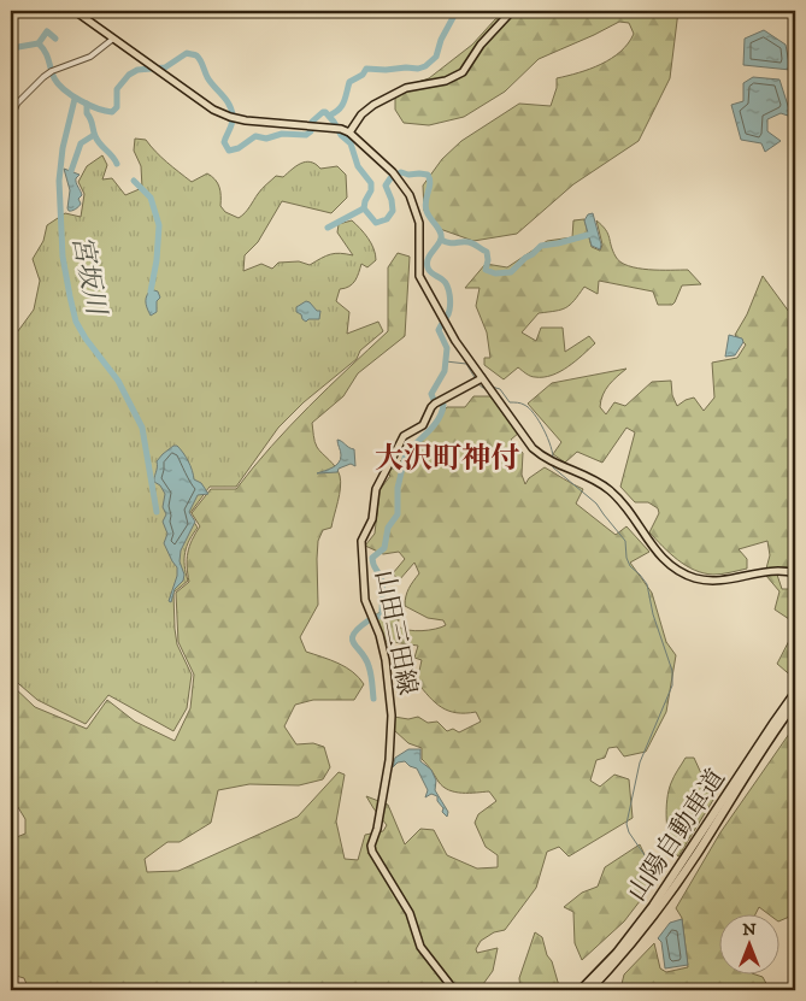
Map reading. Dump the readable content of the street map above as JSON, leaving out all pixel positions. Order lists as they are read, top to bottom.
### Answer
{
  "streets": {
    "highway": ["山陽自動車道"],
    "main road": ["山田三田線"]
  },
  "districts": ["大沢町神付"],
  "water": ["宮坂川"],
  "north": "top"
}
